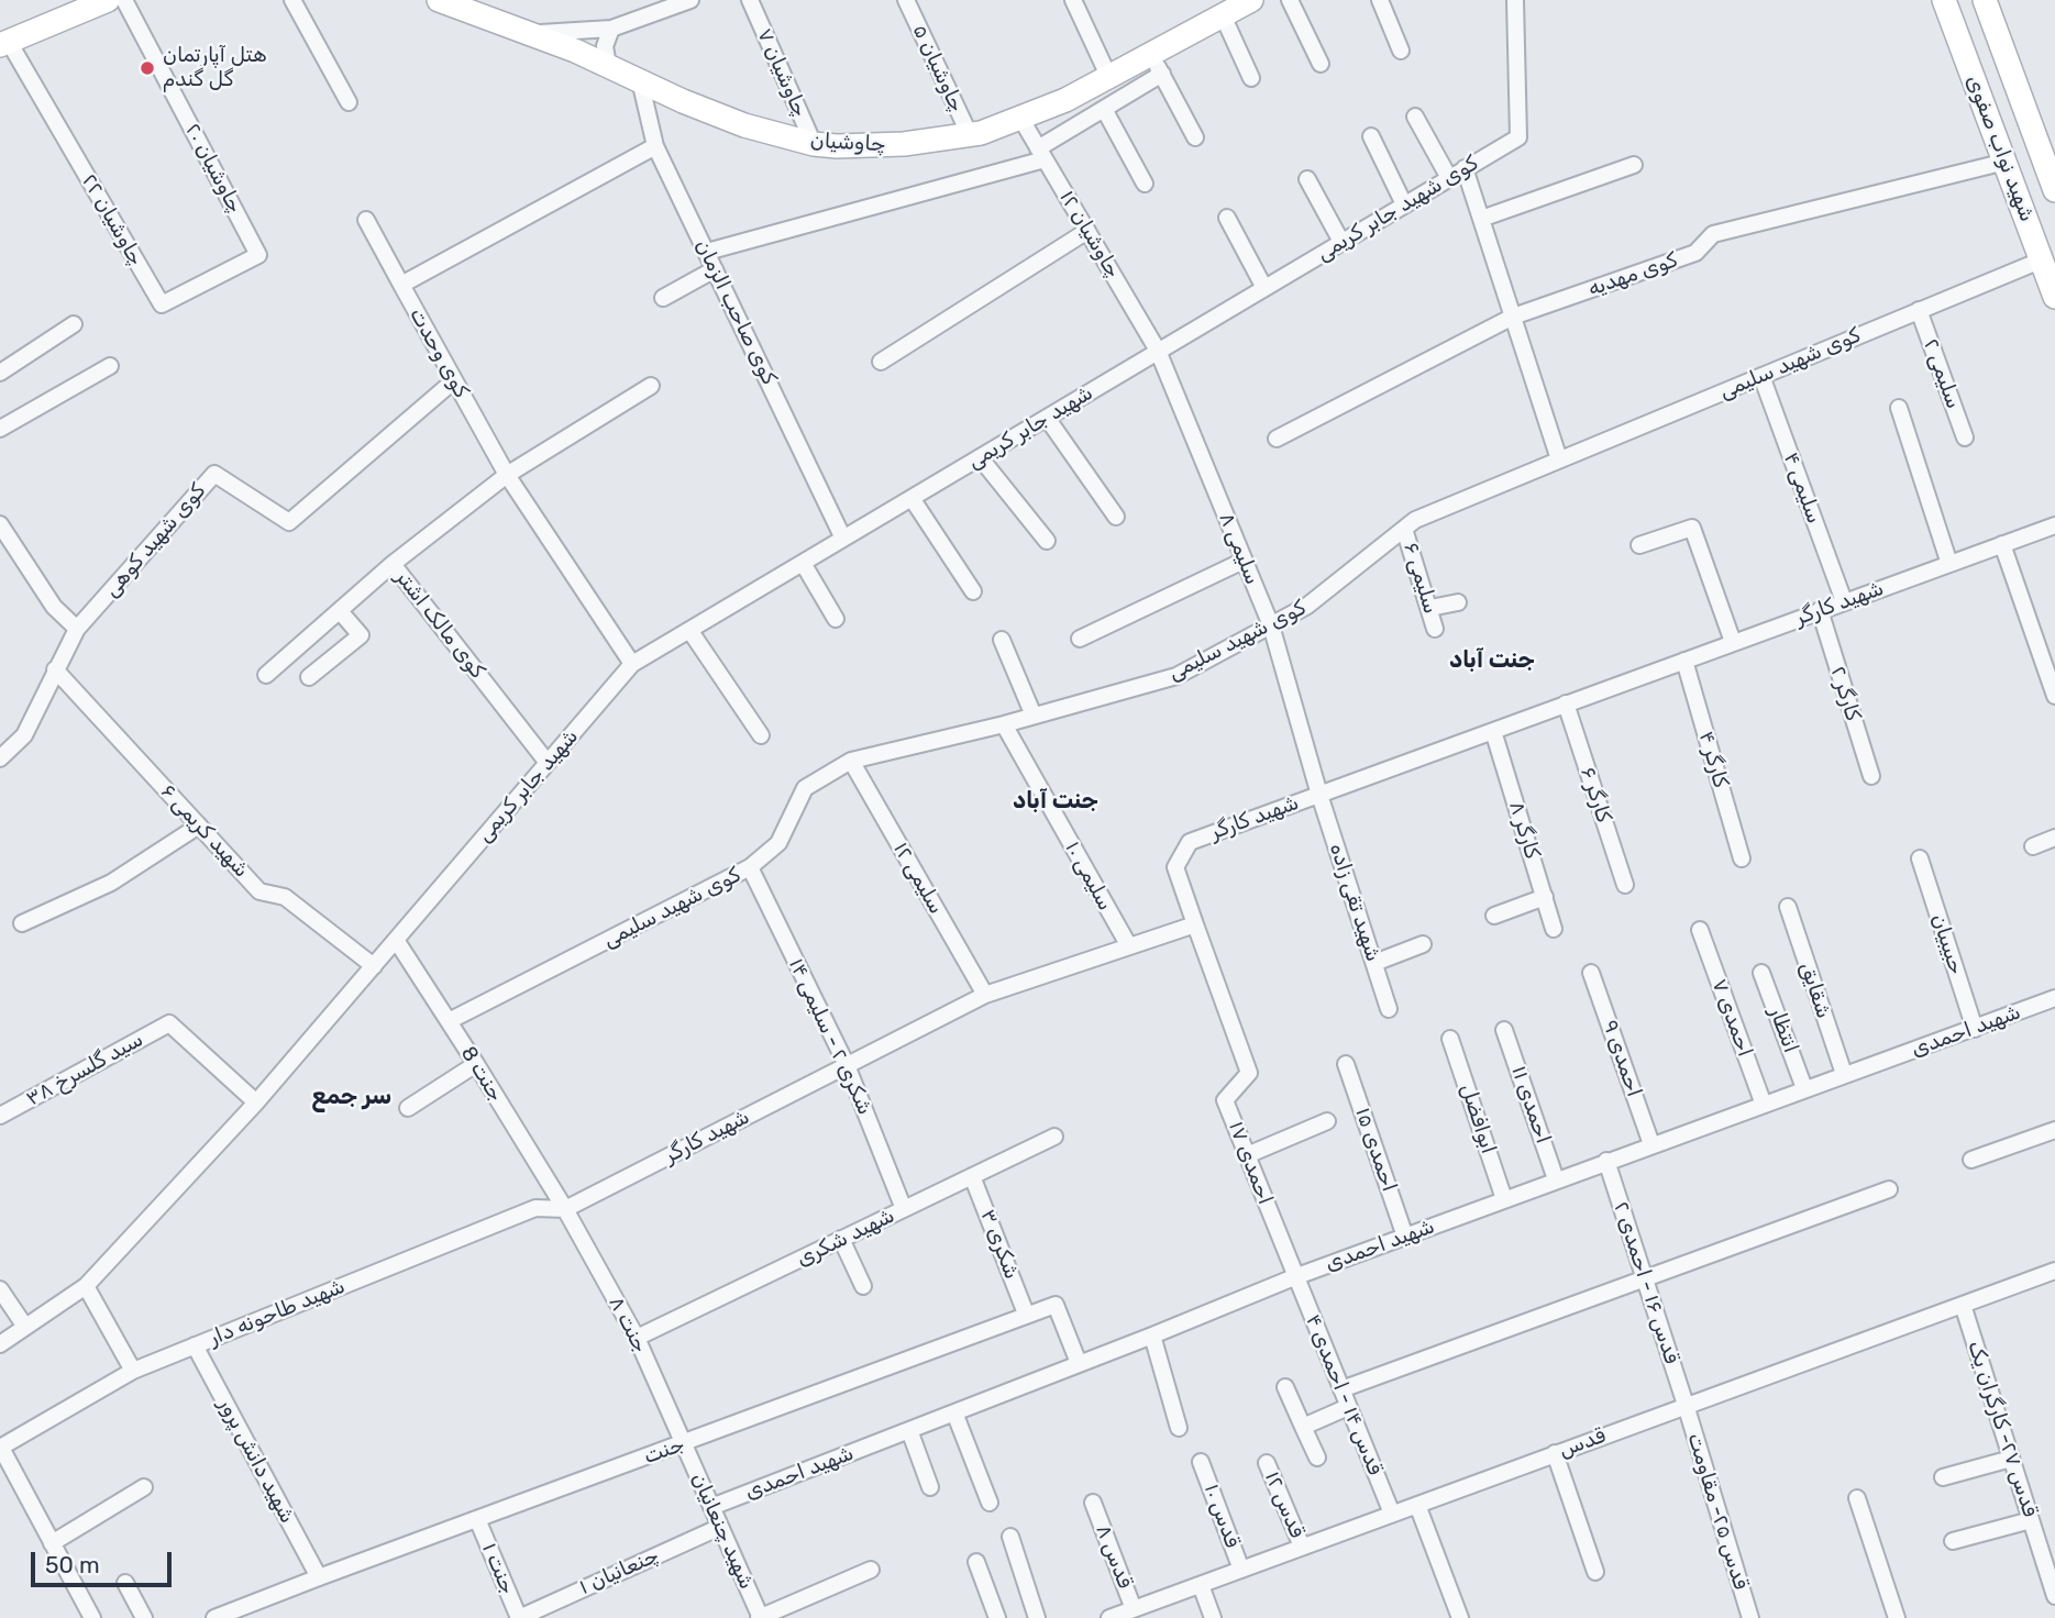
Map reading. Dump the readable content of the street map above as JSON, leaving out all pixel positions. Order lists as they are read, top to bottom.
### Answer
{
  "streets": {
    "main road": ["چاوشیان", "شهید نواب صفوی"],
    "street": [
      "چاوشیان ۵",
      "چاوشیان ۷",
      "چاوشیان ۲۰",
      "کوی شهید جابر کریمی",
      "چاوشیان ۲۲",
      "چاوشیان ۱۲",
      "کوی مهدیه",
      "کوی صاحب الزمان",
      "کوی وحدت",
      "کوی شهید سلیمی",
      "سلیمی ۲",
      "شهید جابر کریمی",
      "سلیمی ۴",
      "کوی شهید کوهی",
      "سلیمی ۸",
      "سلیمی ۶",
      "شهید کارگر",
      "کوی مالک اشتر",
      "کارگر ۲",
      "کارگر ۴",
      "کارگر ۶",
      "کارگر ۸",
      "شهید کریمی ۶",
      "سلیمی ۱۰",
      "سلیمی ۱۲",
      "شهید تقی زاده",
      "حبیبیان",
      "شقایق",
      "احمدی ۷",
      "انتظار",
      "شهید احمدی",
      "شکری ۲ - سلیمی ۱۴",
      "احمدی ۹",
      "سید گلسرخ ۳۸",
      "جنت 8",
      "احمدی ۱۱",
      "ابوافضل",
      "احمدی ۱۵",
      "احمدی ۱۷",
      "شهید شکری",
      "شکری ۳",
      "قدس ۱۶ - احمدی ۲",
      "شهيد طاحونه دار",
      "جنت ۸",
      "قدس ۱۴ - احمدی ۴",
      "قدس ۲۷- کارگران یک",
      "قدس",
      "جنت",
      "شهید دانش پرور",
      "قدس ۱۲",
      "قدس ۲۵- مقاومت",
      "قدس ۱۰",
      "شهید چنعانیان",
      "قدس ۸",
      "جنت ۱",
      "چنعانیان ۱"
    ]
  },
  "crossings": [
    ["چاوشیان ۵", "چاوشیان"],
    ["چاوشیان ۷", "چاوشیان"],
    ["چاوشیان", "چاوشیان ۱۲"],
    ["چاوشیان", "کوی صاحب الزمان"],
    ["شهید نواب صفوی", "کوی مهدیه"],
    ["شهید نواب صفوی", "کوی شهید سلیمی"],
    ["چاوشیان ۲۰", "چاوشیان ۲۲"],
    ["کوی شهید جابر کریمی", "چاوشیان ۱۲"],
    ["کوی شهید جابر کریمی", "شهید جابر کریمی"],
    ["کوی شهید جابر کریمی", "سلیمی ۸"],
    ["چاوشیان ۱۲", "شهید جابر کریمی"],
    ["چاوشیان ۱۲", "سلیمی ۸"],
    ["کوی صاحب الزمان", "کوی وحدت"],
    ["کوی صاحب الزمان", "شهید جابر کریمی"],
    ["کوی وحدت", "شهید جابر کریمی"],
    ["کوی وحدت", "کوی شهید کوهی"],
    ["کوی وحدت", "کوی مالک اشتر"],
    ["کوی شهید سلیمی", "سلیمی ۲"],
    ["کوی شهید سلیمی", "سلیمی ۴"],
    ["کوی شهید سلیمی", "سلیمی ۸"],
    ["کوی شهید سلیمی", "سلیمی ۶"],
    ["کوی شهید سلیمی", "سلیمی ۱۰"],
    ["کوی شهید سلیمی", "سلیمی ۱۲"],
    ["کوی شهید سلیمی", "شکری ۲ - سلیمی ۱۴"],
    ["کوی شهید سلیمی", "جنت 8"],
    ["شهید جابر کریمی", "سلیمی ۸"],
    ["شهید جابر کریمی", "کوی مالک اشتر"],
    ["شهید جابر کریمی", "شهید کریمی ۶"],
    ["شهید جابر کریمی", "سید گلسرخ ۳۸"],
    ["شهید جابر کریمی", "جنت 8"],
    ["سلیمی ۴", "شهید کارگر"],
    ["کوی شهید کوهی", "شهید کریمی ۶"],
    ["سلیمی ۸", "شهید کارگر"],
    ["سلیمی ۸", "شهید تقی زاده"],
    ["شهید کارگر", "کارگر ۲"],
    ["شهید کارگر", "کارگر ۴"],
    ["شهید کارگر", "کارگر ۶"],
    ["شهید کارگر", "کارگر ۸"],
    ["شهید کارگر", "سلیمی ۱۰"],
    ["شهید کارگر", "سلیمی ۱۲"],
    ["شهید کارگر", "شهید تقی زاده"],
    ["شهید کارگر", "شکری ۲ - سلیمی ۱۴"],
    ["شهید کارگر", "جنت 8"],
    ["شهید کارگر", "احمدی ۱۷"],
    ["شهید کارگر", "شهيد طاحونه دار"],
    ["شهید کارگر", "جنت ۸"],
    ["حبیبیان", "شهید احمدی"],
    ["شقایق", "شهید احمدی"],
    ["احمدی ۷", "شهید احمدی"],
    ["انتظار", "شهید احمدی"],
    ["شهید احمدی", "احمدی ۹"],
    ["شهید احمدی", "احمدی ۱۱"],
    ["شهید احمدی", "ابوافضل"],
    ["شهید احمدی", "احمدی ۱۵"],
    ["شهید احمدی", "احمدی ۱۷"],
    ["شهید احمدی", "قدس ۱۶ - احمدی ۲"],
    ["شهید احمدی", "قدس ۱۴ - احمدی ۴"],
    ["شهید احمدی", "جنت"],
    ["شهید احمدی", "شهید چنعانیان"],
    ["شکری ۲ - سلیمی ۱۴", "شهید شکری"],
    ["جنت 8", "شهيد طاحونه دار"],
    ["جنت 8", "جنت ۸"],
    ["احمدی ۱۷", "قدس ۱۴ - احمدی ۴"],
    ["شهید شکری", "شکری ۳"],
    ["شهید شکری", "جنت ۸"],
    ["شکری ۳", "جنت"],
    ["قدس ۱۶ - احمدی ۲", "قدس"],
    ["قدس ۱۶ - احمدی ۲", "قدس ۲۵- مقاومت"],
    ["شهيد طاحونه دار", "جنت ۸"],
    ["شهيد طاحونه دار", "شهید دانش پرور"],
    ["جنت ۸", "جنت"],
    ["جنت ۸", "شهید چنعانیان"],
    ["قدس ۱۴ - احمدی ۴", "قدس"],
    ["قدس ۲۷- کارگران یک", "قدس"],
    ["قدس", "قدس ۱۲"],
    ["قدس", "قدس ۲۵- مقاومت"],
    ["قدس", "قدس ۱۰"],
    ["قدس", "قدس ۸"],
    ["جنت", "شهید دانش پرور"],
    ["جنت", "شهید چنعانیان"],
    ["جنت", "جنت ۱"],
    ["شهید چنعانیان", "چنعانیان ۱"],
    ["جنت ۱", "چنعانیان ۱"]
  ],
  "districts": ["جنت آباد", "جنت آباد", "سر جمع"],
  "places": ["هتل آپارتمان گل گندم"],
  "scale_bar": "50 m"
}
